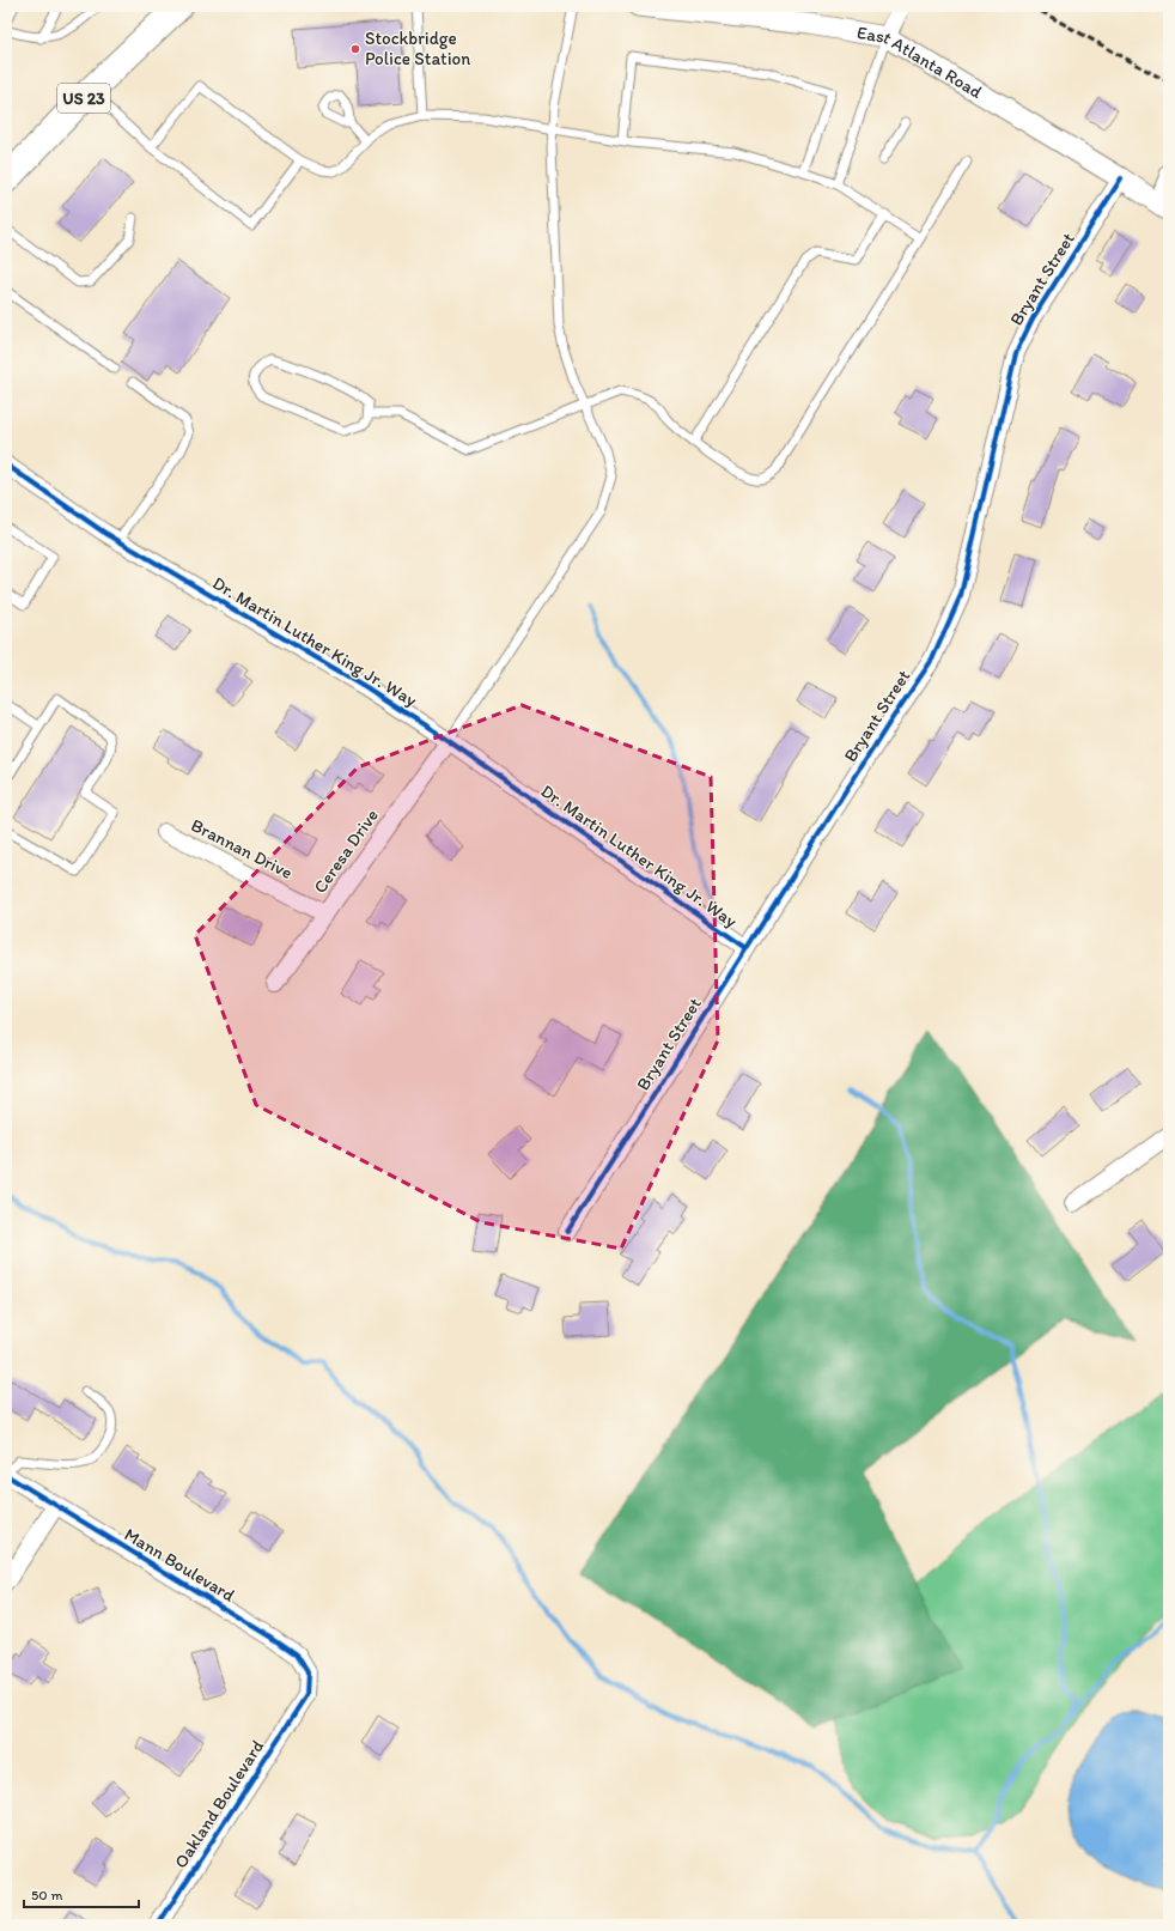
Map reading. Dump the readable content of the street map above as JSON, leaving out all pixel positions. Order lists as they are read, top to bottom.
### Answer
{
  "streets": {
    "highway": ["US 23"],
    "street": [
      "East Atlanta Road",
      "Bryant Street",
      "Dr. Martin Luther King Jr. Way",
      "Brannan Drive",
      "Ceresa Drive",
      "Mann Boulevard",
      "Oakland Boulevard"
    ]
  },
  "crossings": [
    ["East Atlanta Road", "Bryant Street"],
    ["Bryant Street", "Dr. Martin Luther King Jr. Way"],
    ["Dr. Martin Luther King Jr. Way", "Ceresa Drive"],
    ["Brannan Drive", "Ceresa Drive"],
    ["Mann Boulevard", "Oakland Boulevard"]
  ],
  "places": ["Stockbridge Police Station"],
  "scale_bar": "50 m"
}
